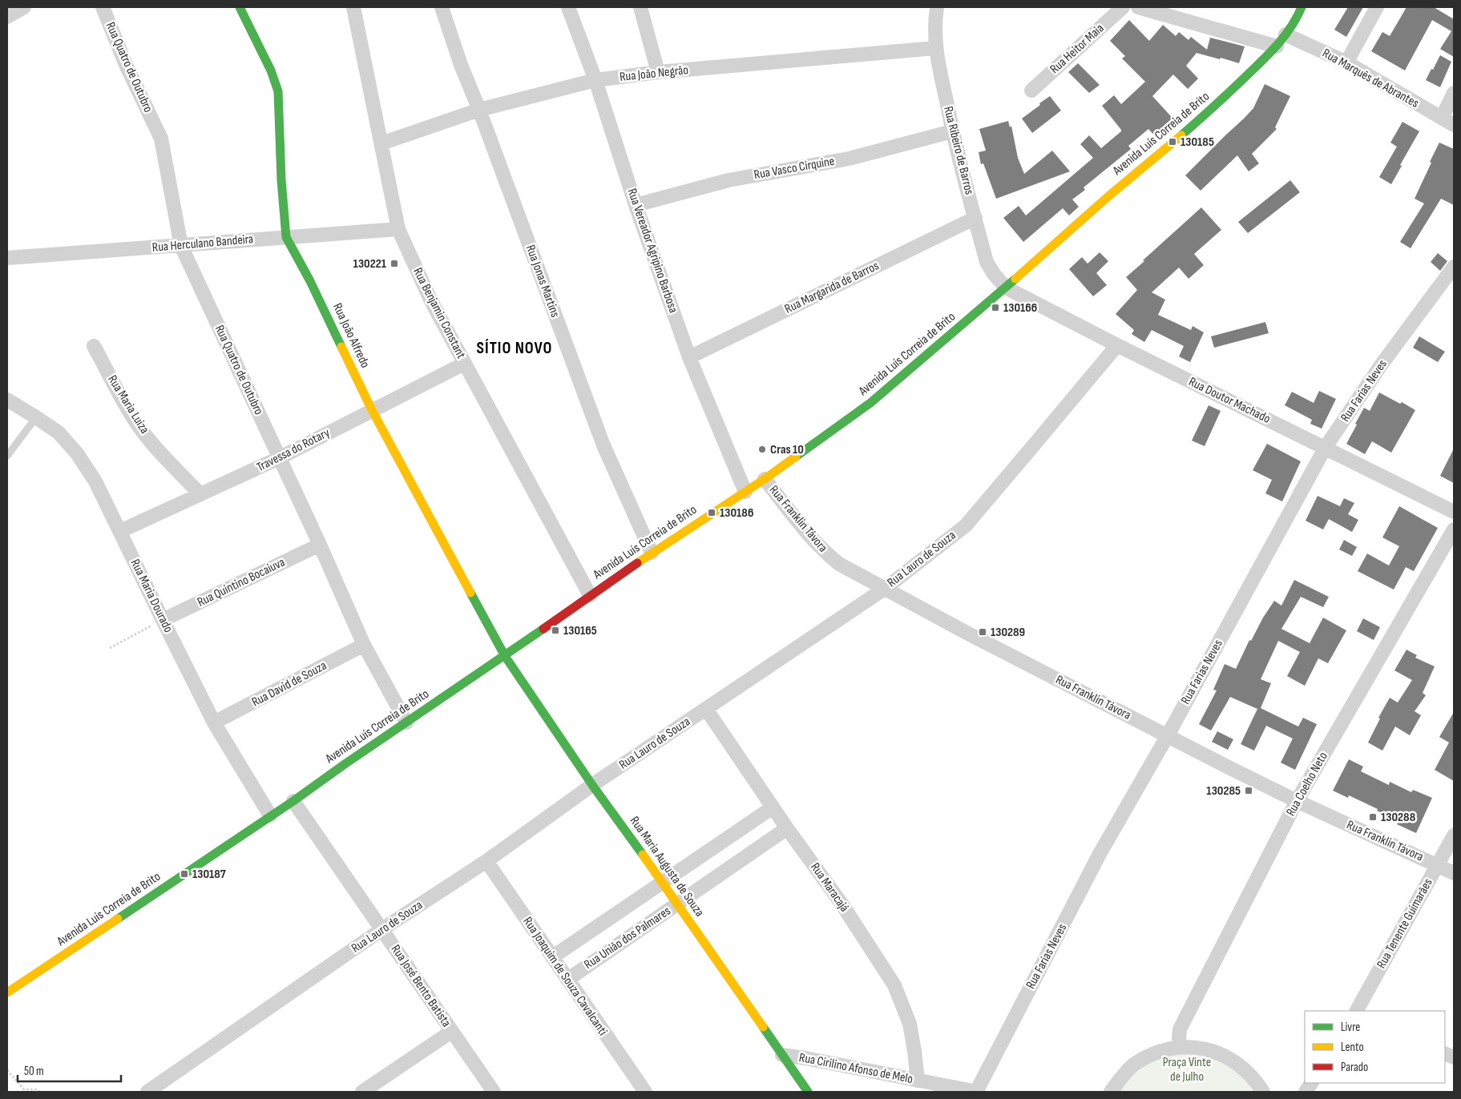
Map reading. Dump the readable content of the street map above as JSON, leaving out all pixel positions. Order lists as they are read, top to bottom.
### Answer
{
  "streets": {
    "main road": ["Avenida Luís Correia de Brito", "Rua João Alfredo", "Rua Maria Augusta de Souza"],
    "street": [
      "Rua Heitor Maia",
      "Rua Quatro de Outubro",
      "Rua João Negrão",
      "Rua Marquês de Abrantes",
      "Rua Ribeiro de Barros",
      "Rua Vasco Cirquine",
      "Rua Herculano Bandeira",
      "Rua Vereador Agripino Barbosa",
      "Rua Jonas Martins",
      "Rua Margarida de Barros",
      "Rua Benjamin Constant",
      "Rua Farias Neves",
      "Rua Doutor Machado",
      "Rua Maria Luiza",
      "Travessa do Rotary",
      "Rua Franklin Távora",
      "Rua Lauro de Souza",
      "Rua Quintino Bocaiuva",
      "Rua Maria Dourado",
      "Rua David de Souza",
      "Rua Coelho Neto",
      "Rua Maracajá",
      "Rua Tenente Guimarães",
      "Rua União dos Palmares",
      "Rua Joaquim de Souza Cavalcanti",
      "Rua José Bento Batista",
      "Rua Cirilino Afonso de Melo"
    ]
  },
  "crossings": [
    ["Rua Quatro de Outubro", "Avenida Luís Correia de Brito"],
    ["Rua Quatro de Outubro", "Rua Herculano Bandeira"],
    ["Rua Quatro de Outubro", "Travessa do Rotary"],
    ["Rua Quatro de Outubro", "Rua Quintino Bocaiuva"],
    ["Rua Quatro de Outubro", "Rua David de Souza"],
    ["Rua João Negrão", "Rua Ribeiro de Barros"],
    ["Rua João Negrão", "Rua Vereador Agripino Barbosa"],
    ["Rua João Negrão", "Rua Jonas Martins"],
    ["Rua João Negrão", "Rua Benjamin Constant"],
    ["Rua Marquês de Abrantes", "Avenida Luís Correia de Brito"],
    ["Avenida Luís Correia de Brito", "Rua Ribeiro de Barros"],
    ["Avenida Luís Correia de Brito", "Rua Vereador Agripino Barbosa"],
    ["Avenida Luís Correia de Brito", "Rua Jonas Martins"],
    ["Avenida Luís Correia de Brito", "Rua Benjamin Constant"],
    ["Avenida Luís Correia de Brito", "Rua João Alfredo"],
    ["Avenida Luís Correia de Brito", "Rua Doutor Machado"],
    ["Avenida Luís Correia de Brito", "Rua Franklin Távora"],
    ["Avenida Luís Correia de Brito", "Rua Maria Dourado"],
    ["Avenida Luís Correia de Brito", "Rua Maria Augusta de Souza"],
    ["Avenida Luís Correia de Brito", "Rua José Bento Batista"],
    ["Rua Ribeiro de Barros", "Rua Vasco Cirquine"],
    ["Rua Ribeiro de Barros", "Rua Margarida de Barros"],
    ["Rua Ribeiro de Barros", "Rua Doutor Machado"],
    ["Rua Vasco Cirquine", "Rua Vereador Agripino Barbosa"],
    ["Rua Herculano Bandeira", "Rua Benjamin Constant"],
    ["Rua Herculano Bandeira", "Rua João Alfredo"],
    ["Rua Vereador Agripino Barbosa", "Rua Margarida de Barros"],
    ["Rua Benjamin Constant", "Travessa do Rotary"],
    ["Rua João Alfredo", "Travessa do Rotary"],
    ["Rua João Alfredo", "Rua Maria Augusta de Souza"],
    ["Rua Farias Neves", "Rua Doutor Machado"],
    ["Rua Farias Neves", "Rua Franklin Távora"],
    ["Rua Farias Neves", "Rua Cirilino Afonso de Melo"],
    ["Rua Doutor Machado", "Rua Lauro de Souza"],
    ["Rua Maria Luiza", "Travessa do Rotary"],
    ["Travessa do Rotary", "Rua Maria Dourado"],
    ["Rua Franklin Távora", "Rua Lauro de Souza"],
    ["Rua Franklin Távora", "Rua Coelho Neto"],
    ["Rua Franklin Távora", "Rua Tenente Guimarães"],
    ["Rua Lauro de Souza", "Rua Maria Augusta de Souza"],
    ["Rua Lauro de Souza", "Rua Maracajá"],
    ["Rua Lauro de Souza", "Rua Joaquim de Souza Cavalcanti"],
    ["Rua Lauro de Souza", "Rua José Bento Batista"],
    ["Rua Quintino Bocaiuva", "Rua Maria Dourado"],
    ["Rua Maria Dourado", "Rua David de Souza"],
    ["Rua Maria Augusta de Souza", "Rua União dos Palmares"],
    ["Rua Maria Augusta de Souza", "Rua Cirilino Afonso de Melo"],
    ["Rua Maracajá", "Rua União dos Palmares"],
    ["Rua Maracajá", "Rua Cirilino Afonso de Melo"],
    ["Rua União dos Palmares", "Rua Joaquim de Souza Cavalcanti"]
  ],
  "districts": ["SÍTIO NOVO"],
  "parks": ["Praça Vinte de Julho"],
  "places": {
    "transit": [
      "130185",
      "130221",
      "130166",
      "130186",
      "130165",
      "130289",
      "130285",
      "130288",
      "130187"
    ],
    "other": ["Cras 10"]
  },
  "legend": ["Livre", "Lento", "Parado"],
  "scale_bar": "50 m"
}
